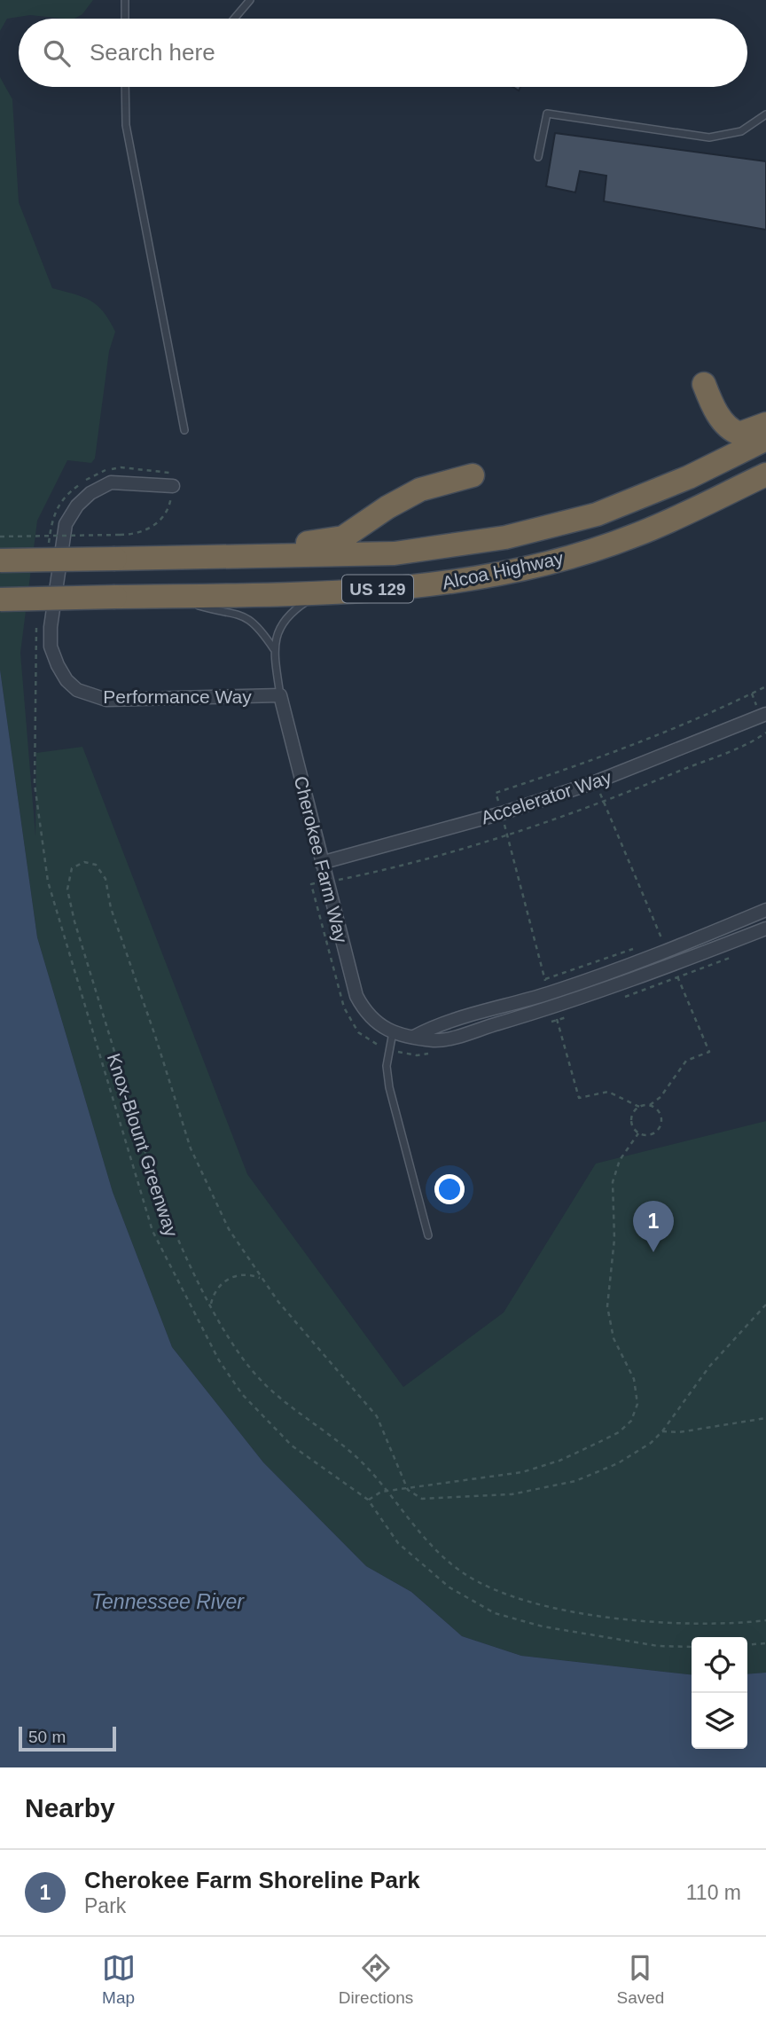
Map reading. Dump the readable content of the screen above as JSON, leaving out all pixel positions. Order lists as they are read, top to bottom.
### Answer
{
  "streets": {
    "highway": ["Alcoa Highway", "US 129"],
    "street": ["Performance Way", "Accelerator Way", "Cherokee Farm Way"],
    "path": ["Knox-Blount Greenway"]
  },
  "crossings": [
    ["Alcoa Highway", "Cherokee Farm Way"],
    ["Performance Way", "Cherokee Farm Way"],
    ["Accelerator Way", "Cherokee Farm Way"]
  ],
  "water": ["Tennessee River"],
  "scale_bar": "50 m",
  "page": {
    "search": "Search here",
    "pins": "1",
    "scale": "50 m",
    "heading": "Nearby",
    "list": [
      {
        "mark": "1",
        "name": "Cherokee Farm Shoreline Park",
        "note": "Park",
        "value": "110 m"
      }
    ],
    "nav": ["Map", "Directions", "Saved"]
  }
}
